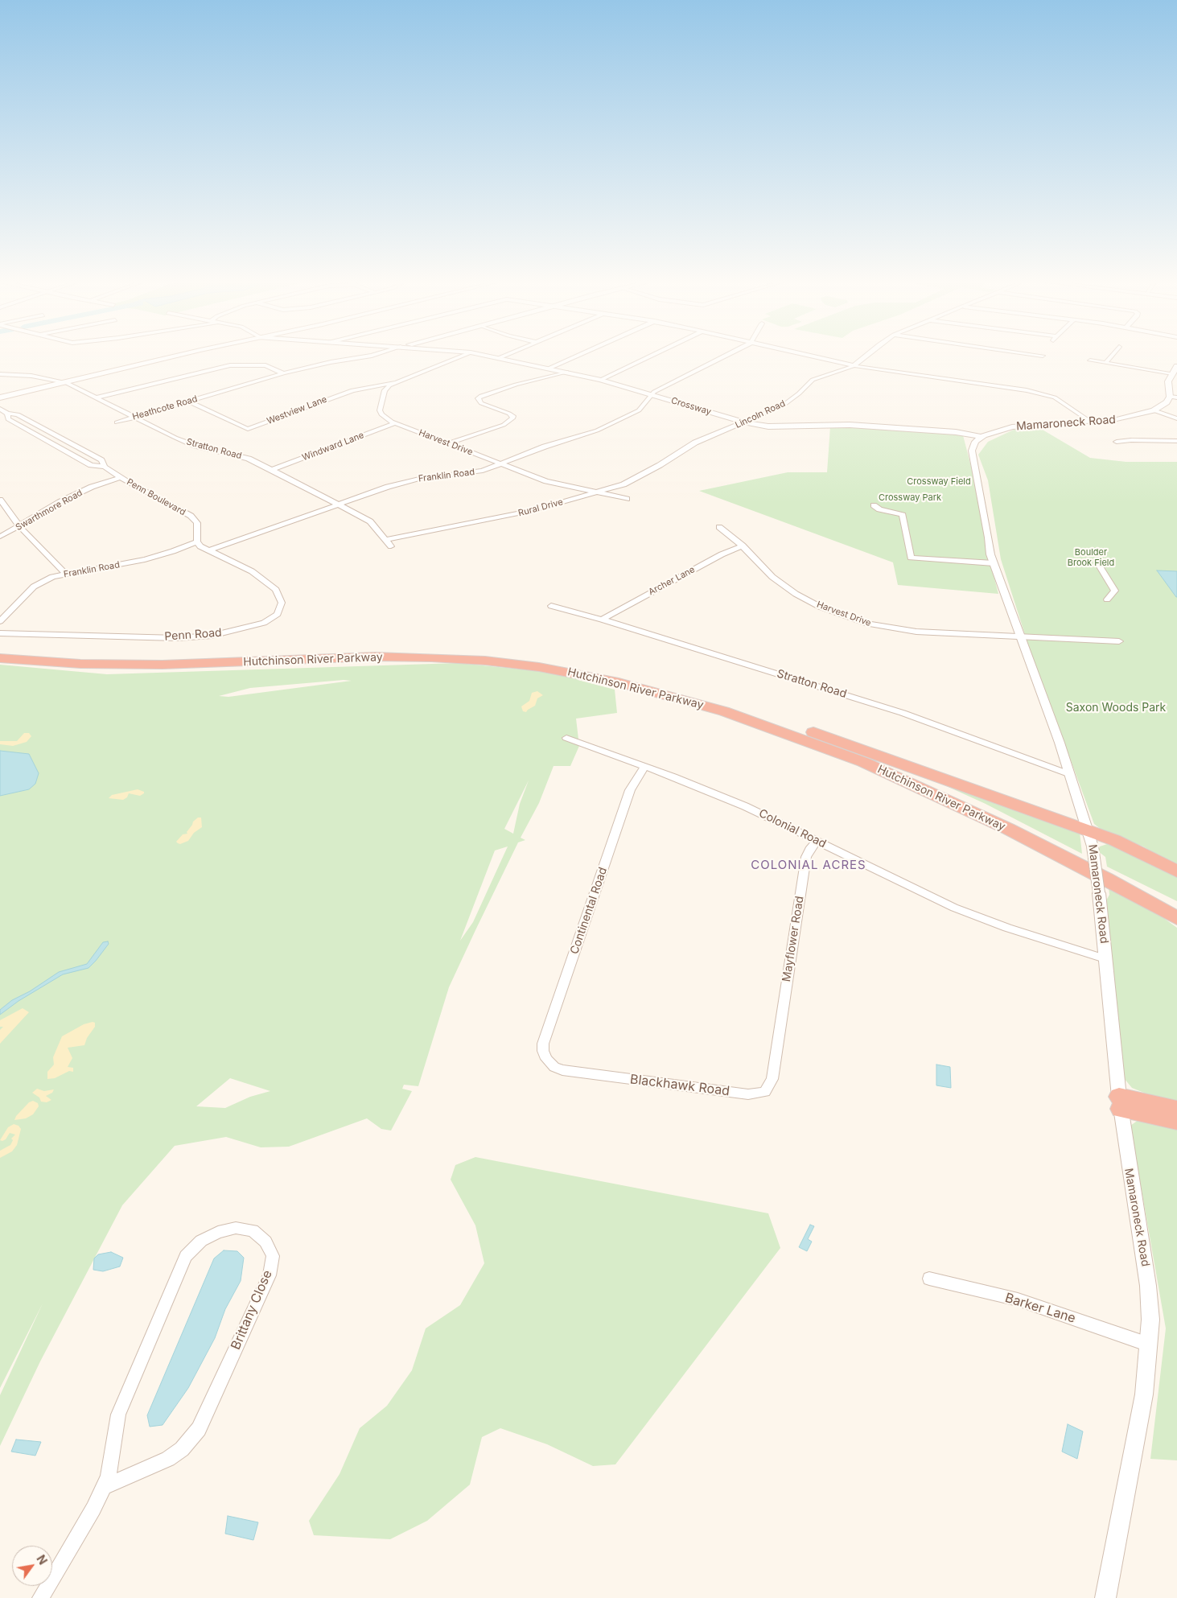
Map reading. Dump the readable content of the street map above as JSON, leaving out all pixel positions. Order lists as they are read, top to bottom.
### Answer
{
  "streets": {
    "highway": ["Hutchinson River Parkway"],
    "street": [
      "Crossway",
      "Heathcote Road",
      "Westview Lane",
      "Lincoln Road",
      "Mamaroneck Road",
      "Harvest Drive",
      "Windward Lane",
      "Stratton Road",
      "Franklin Road",
      "Penn Boulevard",
      "Rural Drive",
      "Swarthmore Road",
      "Archer Lane",
      "Penn Road",
      "Colonial Road",
      "Continental Road",
      "Mayflower Road",
      "Blackhawk Road",
      "Barker Lane",
      "Brittany Close"
    ]
  },
  "crossings": [
    ["Crossway", "Lincoln Road"],
    ["Crossway", "Mamaroneck Road"],
    ["Crossway", "Franklin Road"],
    ["Heathcote Road", "Westview Lane"],
    ["Heathcote Road", "Stratton Road"],
    ["Westview Lane", "Harvest Drive"],
    ["Lincoln Road", "Rural Drive"],
    ["Mamaroneck Road", "Harvest Drive"],
    ["Mamaroneck Road", "Stratton Road"],
    ["Mamaroneck Road", "Colonial Road"],
    ["Mamaroneck Road", "Barker Lane"],
    ["Harvest Drive", "Windward Lane"],
    ["Harvest Drive", "Franklin Road"],
    ["Harvest Drive", "Rural Drive"],
    ["Harvest Drive", "Archer Lane"],
    ["Windward Lane", "Stratton Road"],
    ["Stratton Road", "Franklin Road"],
    ["Stratton Road", "Rural Drive"],
    ["Stratton Road", "Archer Lane"],
    ["Franklin Road", "Penn Boulevard"],
    ["Franklin Road", "Penn Road"],
    ["Penn Boulevard", "Swarthmore Road"],
    ["Colonial Road", "Continental Road"],
    ["Colonial Road", "Mayflower Road"],
    ["Continental Road", "Blackhawk Road"],
    ["Mayflower Road", "Blackhawk Road"]
  ],
  "districts": ["COLONIAL ACRES"],
  "parks": [
    "Crossway Field",
    "Crossway Park",
    "Boulder Brook Field",
    "Saxon Woods Park"
  ],
  "north": "top right"
}
